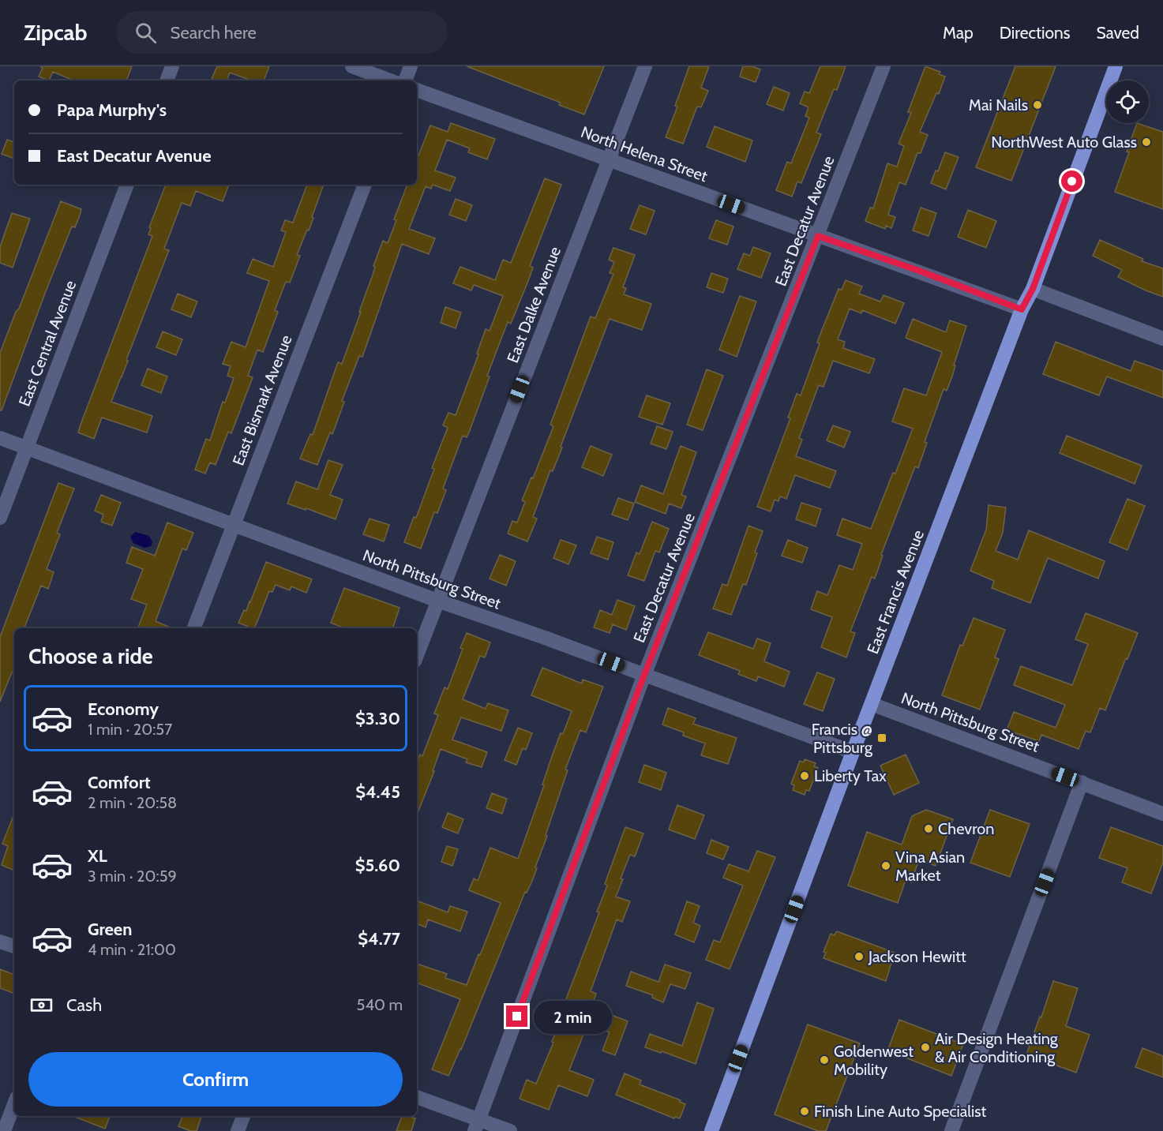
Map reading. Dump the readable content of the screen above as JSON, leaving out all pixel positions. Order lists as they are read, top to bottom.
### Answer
{
  "streets": {
    "main road": ["East Francis Avenue"],
    "street": [
      "North Helena Street",
      "East Decatur Avenue",
      "East Dalke Avenue",
      "East Central Avenue",
      "East Bismark Avenue",
      "North Pittsburg Street"
    ]
  },
  "crossings": [
    ["North Helena Street", "East Decatur Avenue"],
    ["North Helena Street", "East Dalke Avenue"],
    ["North Helena Street", "East Francis Avenue"],
    ["East Decatur Avenue", "North Pittsburg Street"],
    ["East Dalke Avenue", "North Pittsburg Street"],
    ["East Central Avenue", "North Pittsburg Street"],
    ["East Bismark Avenue", "North Pittsburg Street"],
    ["North Pittsburg Street", "East Francis Avenue"]
  ],
  "places": {
    "other": [
      "Mai Nails",
      "NorthWest Auto Glass",
      "Liberty Tax",
      "Chevron",
      "Vina Asian Market",
      "Jackson Hewitt",
      "Air Design Heating & Air Conditioning",
      "Goldenwest Mobility",
      "Finish Line Auto Specialist"
    ],
    "transit": ["Francis @ Pittsburg"]
  },
  "page": {
    "header": "Zipcab",
    "search": "Search here",
    "nav": ["Map", "Directions", "Saved"],
    "banner": ["Papa Murphy's", "East Decatur Avenue"],
    "heading": "Choose a ride",
    "list": [
      {
        "name": "Economy",
        "note": "1 min · 20:57",
        "value": "$3.30"
      },
      {
        "name": "Comfort",
        "note": "2 min · 20:58",
        "value": "$4.45"
      },
      {
        "name": "XL",
        "note": "3 min · 20:59",
        "value": "$5.60"
      },
      {
        "name": "Green",
        "note": "4 min · 21:00",
        "value": "$4.77"
      }
    ],
    "pay": ["Cash", "540 m"],
    "bubble": "2 min",
    "buttons": "Confirm"
  }
}
